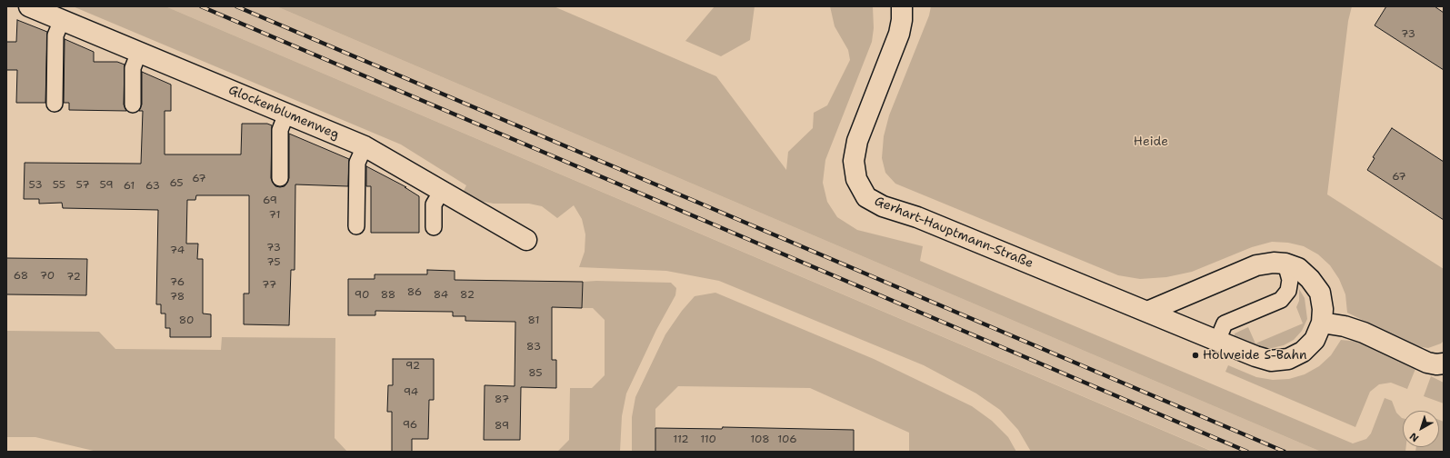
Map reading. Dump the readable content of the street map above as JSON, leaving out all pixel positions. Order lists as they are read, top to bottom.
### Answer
{
  "streets": {
    "street": ["Glockenblumenweg", "Gerhart-Hauptmann-Straße"]
  },
  "parks": ["Heide"],
  "places": ["Holweide S-Bahn"],
  "house_numbers": [
    "73",
    "67",
    "67",
    "65",
    "53",
    "55",
    "57",
    "59",
    "61",
    "63",
    "69",
    "71",
    "73",
    "74",
    "75",
    "68",
    "70",
    "72",
    "76",
    "77",
    "86",
    "90",
    "88",
    "84",
    "82",
    "78",
    "80",
    "81",
    "83",
    "92",
    "85",
    "94",
    "87",
    "96",
    "89",
    "112",
    "110",
    "108",
    "106"
  ],
  "north": "bottom left"
}
